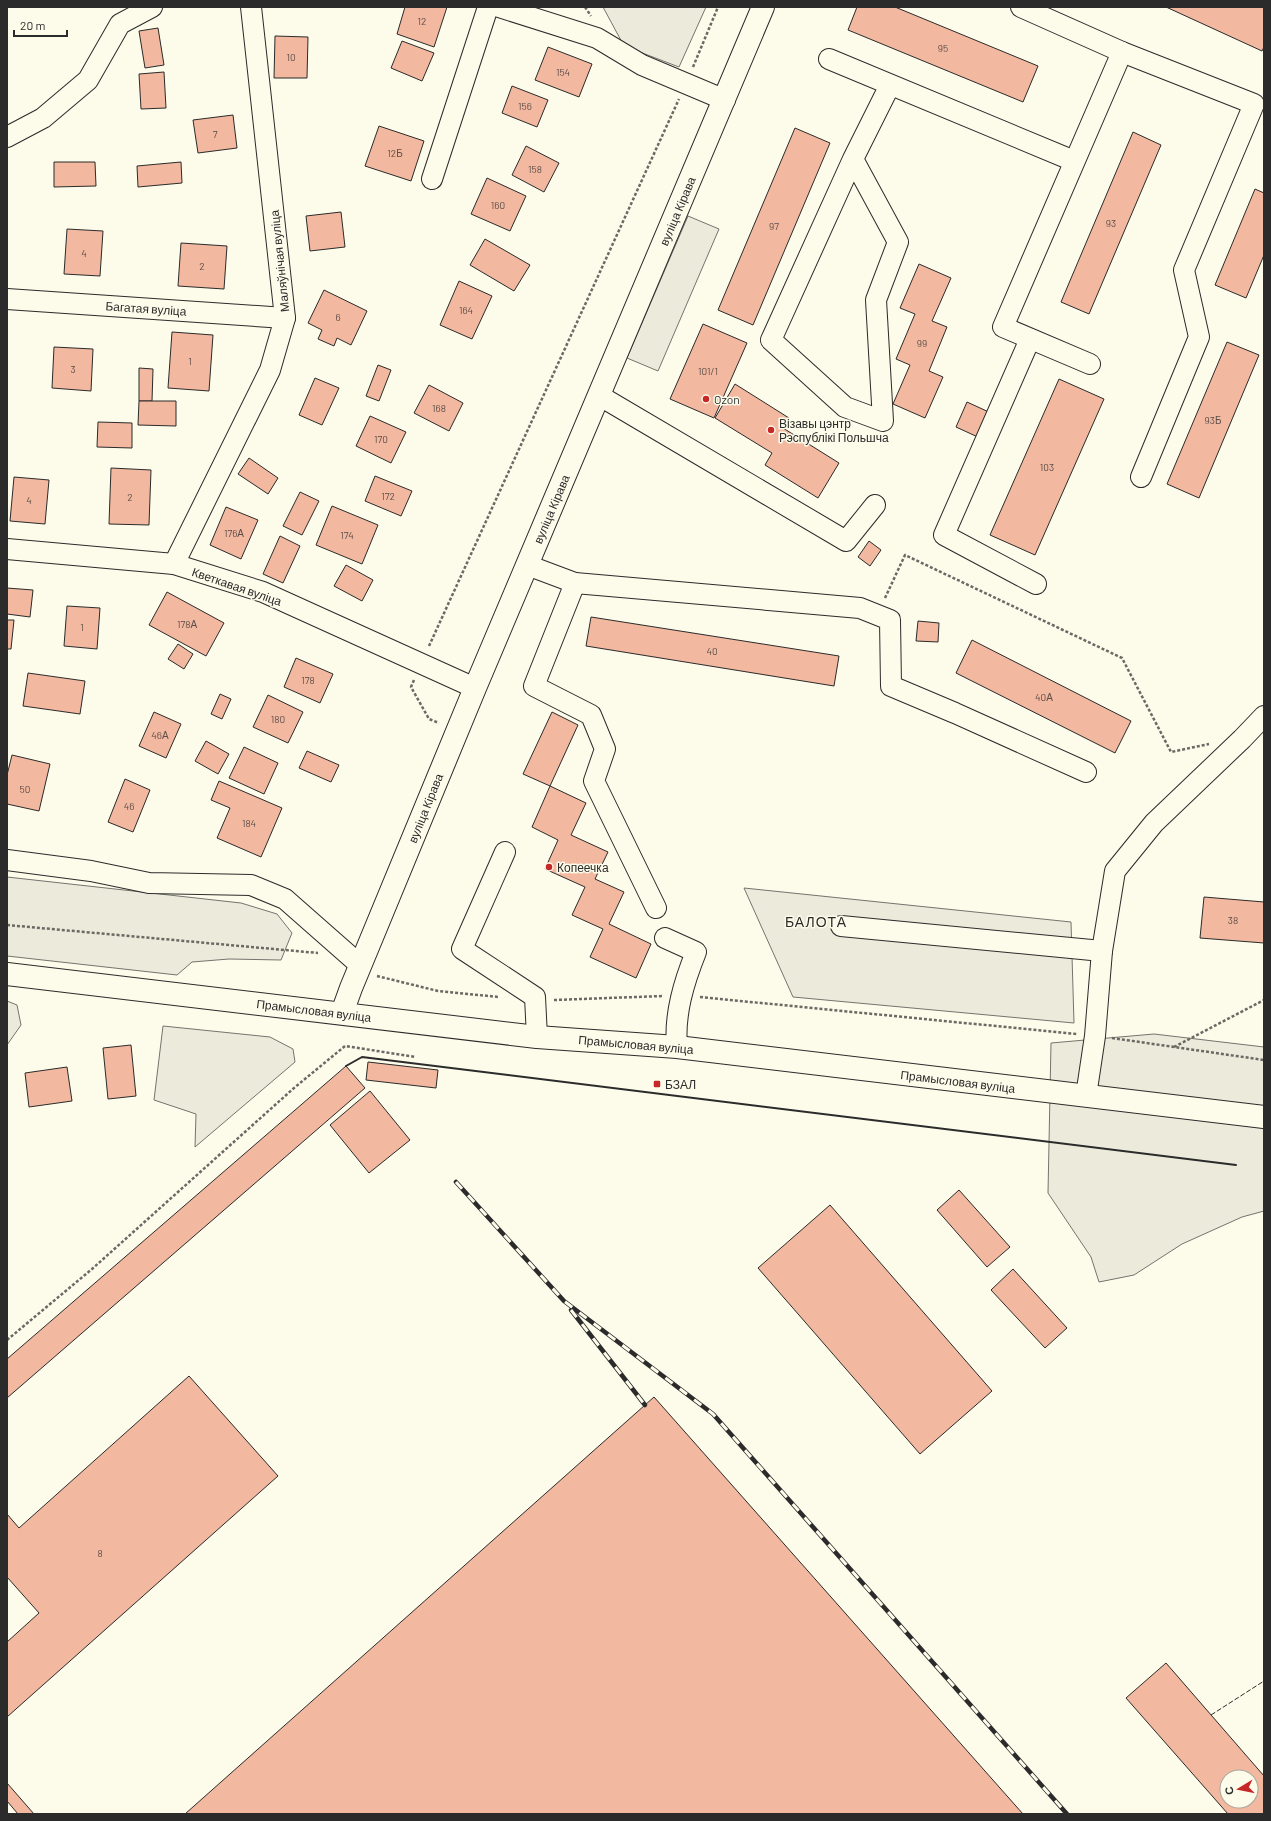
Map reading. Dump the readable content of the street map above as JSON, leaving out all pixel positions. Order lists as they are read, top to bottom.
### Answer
{
  "streets": {
    "main road": ["вуліца Кірава", "Прамысловая вуліца"],
    "street": ["Маляўнічая вуліца", "Багатая вуліца", "Кветкавая вуліца"]
  },
  "crossings": [
    ["вуліца Кірава", "Кветкавая вуліца"],
    ["вуліца Кірава", "Прамысловая вуліца"],
    ["Маляўнічая вуліца", "Багатая вуліца"],
    ["Маляўнічая вуліца", "Кветкавая вуліца"]
  ],
  "districts": ["БАЛОТА"],
  "places": {
    "other": ["Ozon", "Візавы цэнтр Рэспублікі Польшча", "Копеечка"],
    "transit": ["БЗАЛ"]
  },
  "house_numbers": [
    "12",
    "95",
    "10",
    "154",
    "156",
    "7",
    "12Б",
    "158",
    "160",
    "93",
    "97",
    "4",
    "2",
    "164",
    "6",
    "99",
    "1",
    "3",
    "101/1",
    "168",
    "93Б",
    "170",
    "103",
    "172",
    "2",
    "4",
    "176А",
    "174",
    "178А",
    "1",
    "40",
    "178",
    "40А",
    "180",
    "46А",
    "50",
    "46",
    "184",
    "38",
    "8"
  ],
  "scale_bar": "20 m",
  "north": "left"
}
